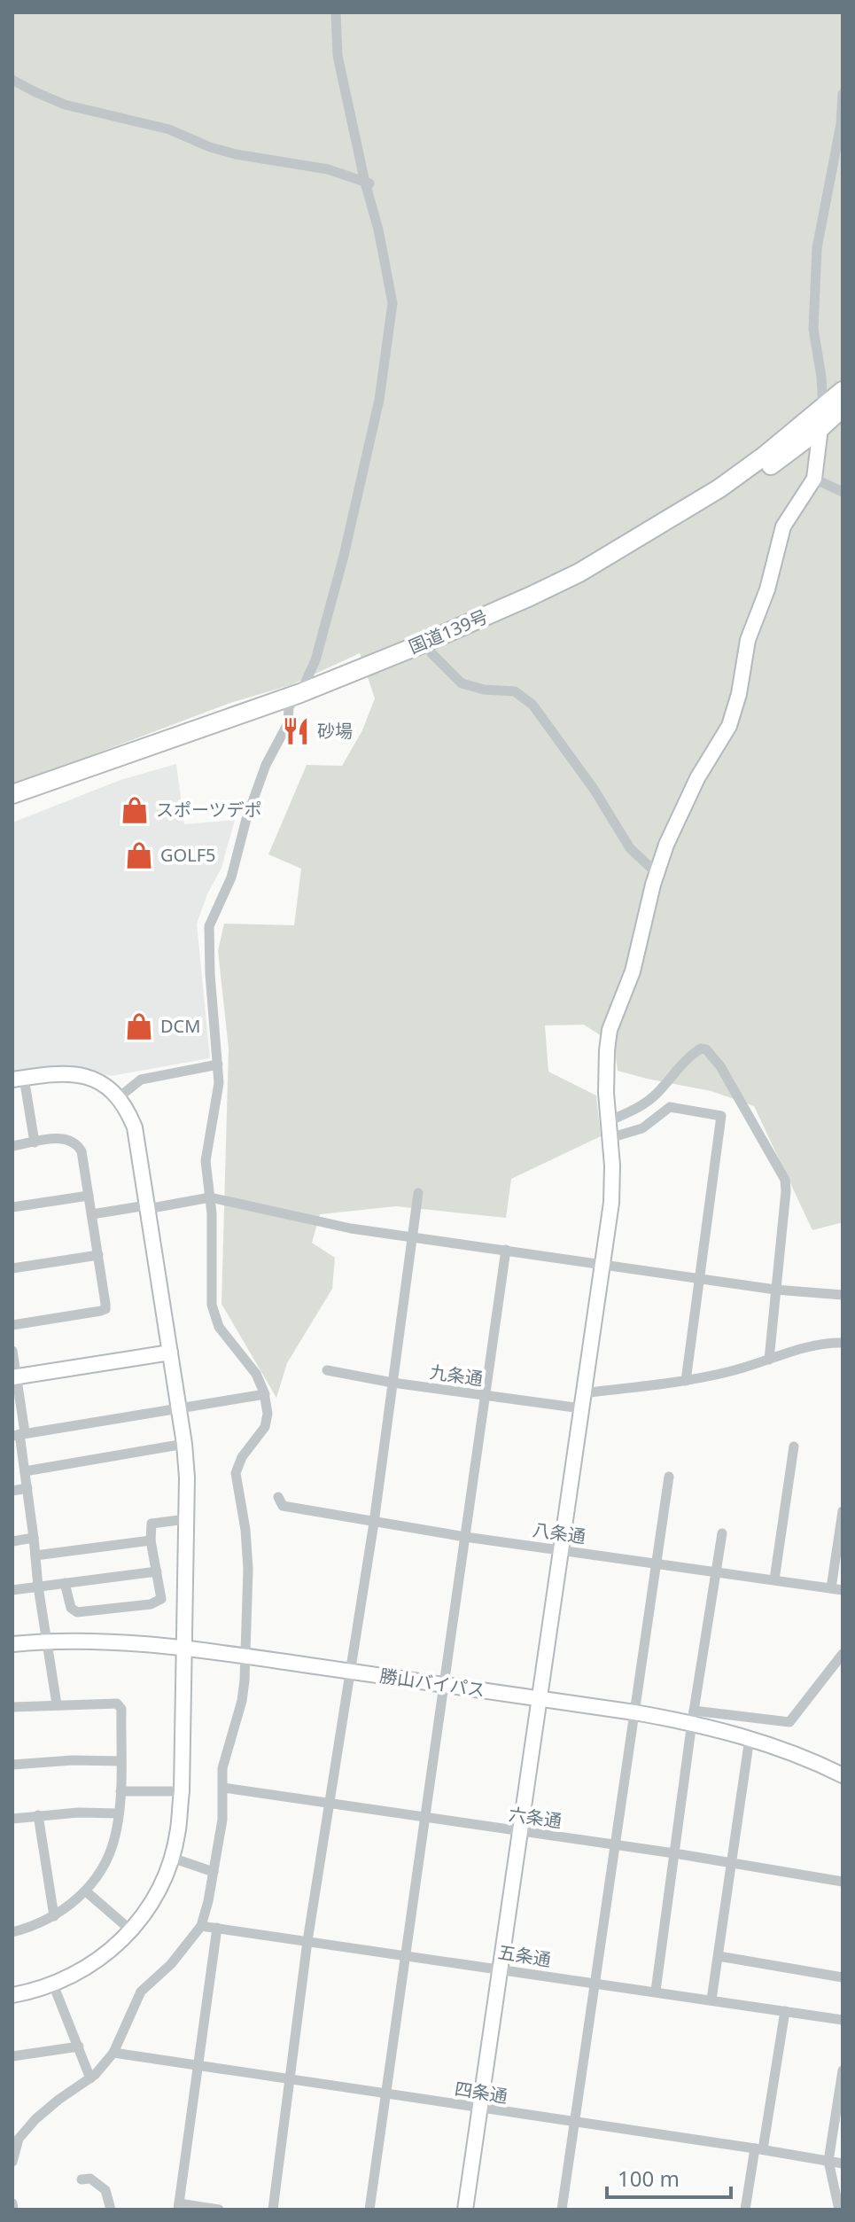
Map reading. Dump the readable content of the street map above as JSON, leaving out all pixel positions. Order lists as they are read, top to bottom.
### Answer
{
  "streets": {
    "highway": ["国道139号"],
    "street": [
      "九条通",
      "八条通",
      "勝山バイパス",
      "六条通",
      "五条通",
      "四条通"
    ]
  },
  "places": {
    "restaurant": ["砂場"],
    "shop": ["スポーツデポ", "GOLF5", "DCM"]
  },
  "scale_bar": "100 m"
}
